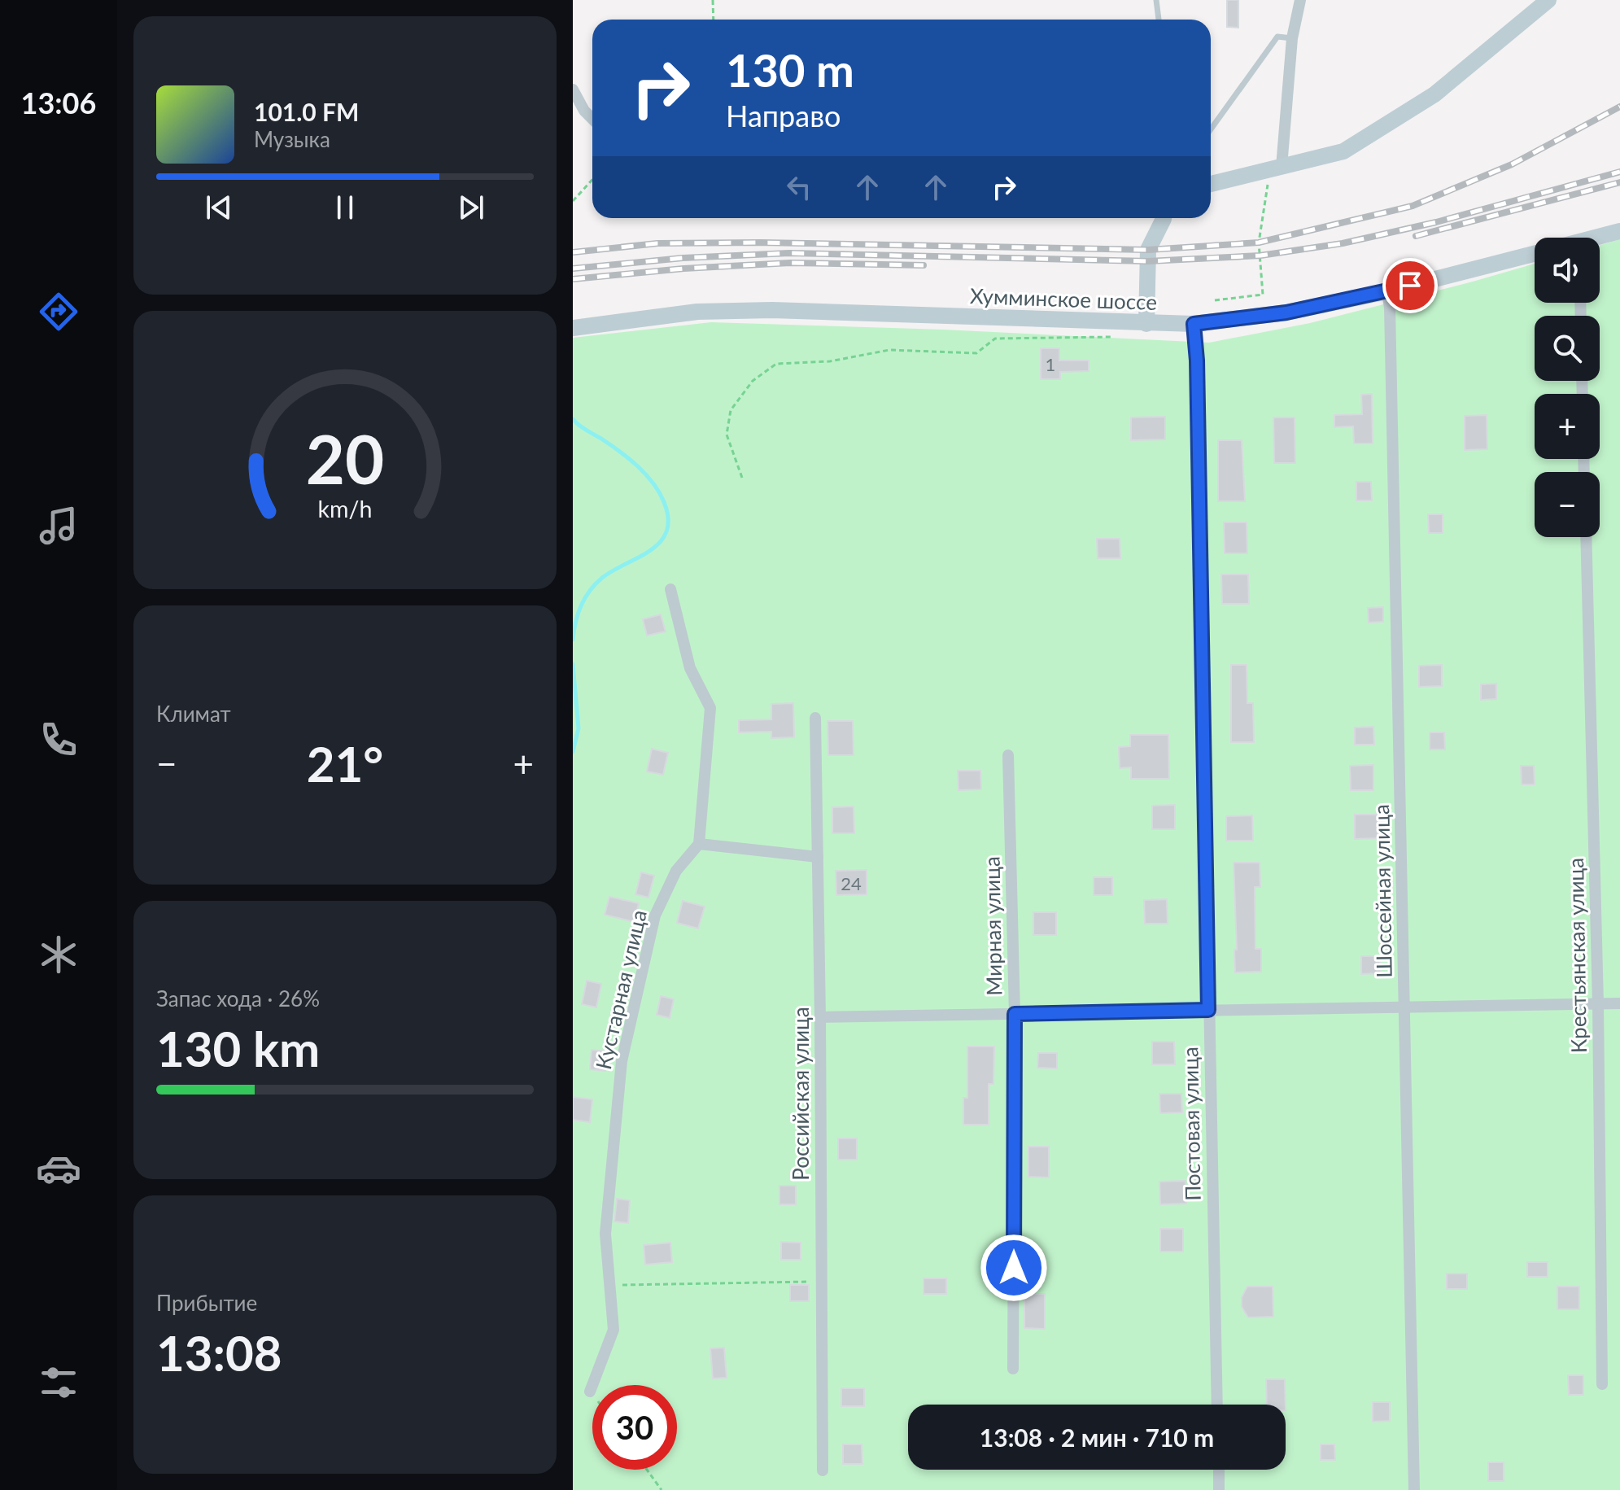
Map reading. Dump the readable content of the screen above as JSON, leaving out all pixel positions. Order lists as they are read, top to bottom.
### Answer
{
  "streets": {
    "main road": ["Хумминское шоссе"],
    "street": [
      "Шоссейная улица",
      "Мирная улица",
      "Крестьянская улица",
      "Кустарная улица",
      "Российская улица",
      "Постовая улица"
    ]
  },
  "crossings": [
    ["Хумминское шоссе", "Шоссейная улица"],
    ["Хумминское шоссе", "Постовая улица"]
  ],
  "house_numbers": ["1", "24"],
  "page": {
    "tabs": "13:06",
    "turn": ["130 m", "Направо"],
    "song": ["101.0 FM", "Музыка"],
    "map_buttons": ["+", "−"],
    "tile": [
      "Климат",
      ["Запас хода · 26%", "130 km"],
      ["Прибытие", "13:08"]
    ],
    "heat": ["−", "21°", "+"],
    "limit": "30",
    "trip": "13:08 · 2 мин · 710 m",
    "gauge": ["20", "km/h"]
  }
}
